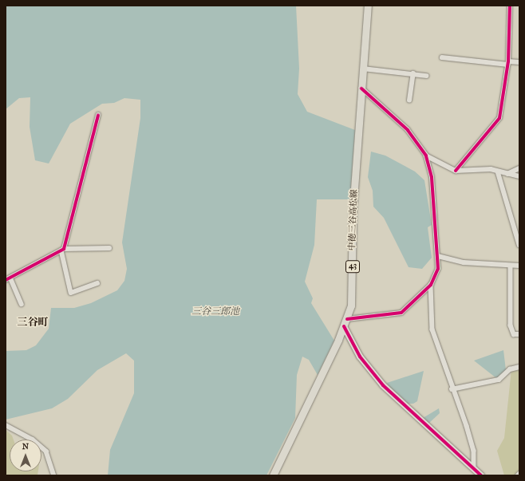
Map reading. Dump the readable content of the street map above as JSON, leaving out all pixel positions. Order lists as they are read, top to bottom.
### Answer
{
  "streets": {
    "main road": ["中徳三谷高松線", "43"]
  },
  "districts": ["三谷町"],
  "water": ["三谷三郎池"],
  "north": "top"
}
